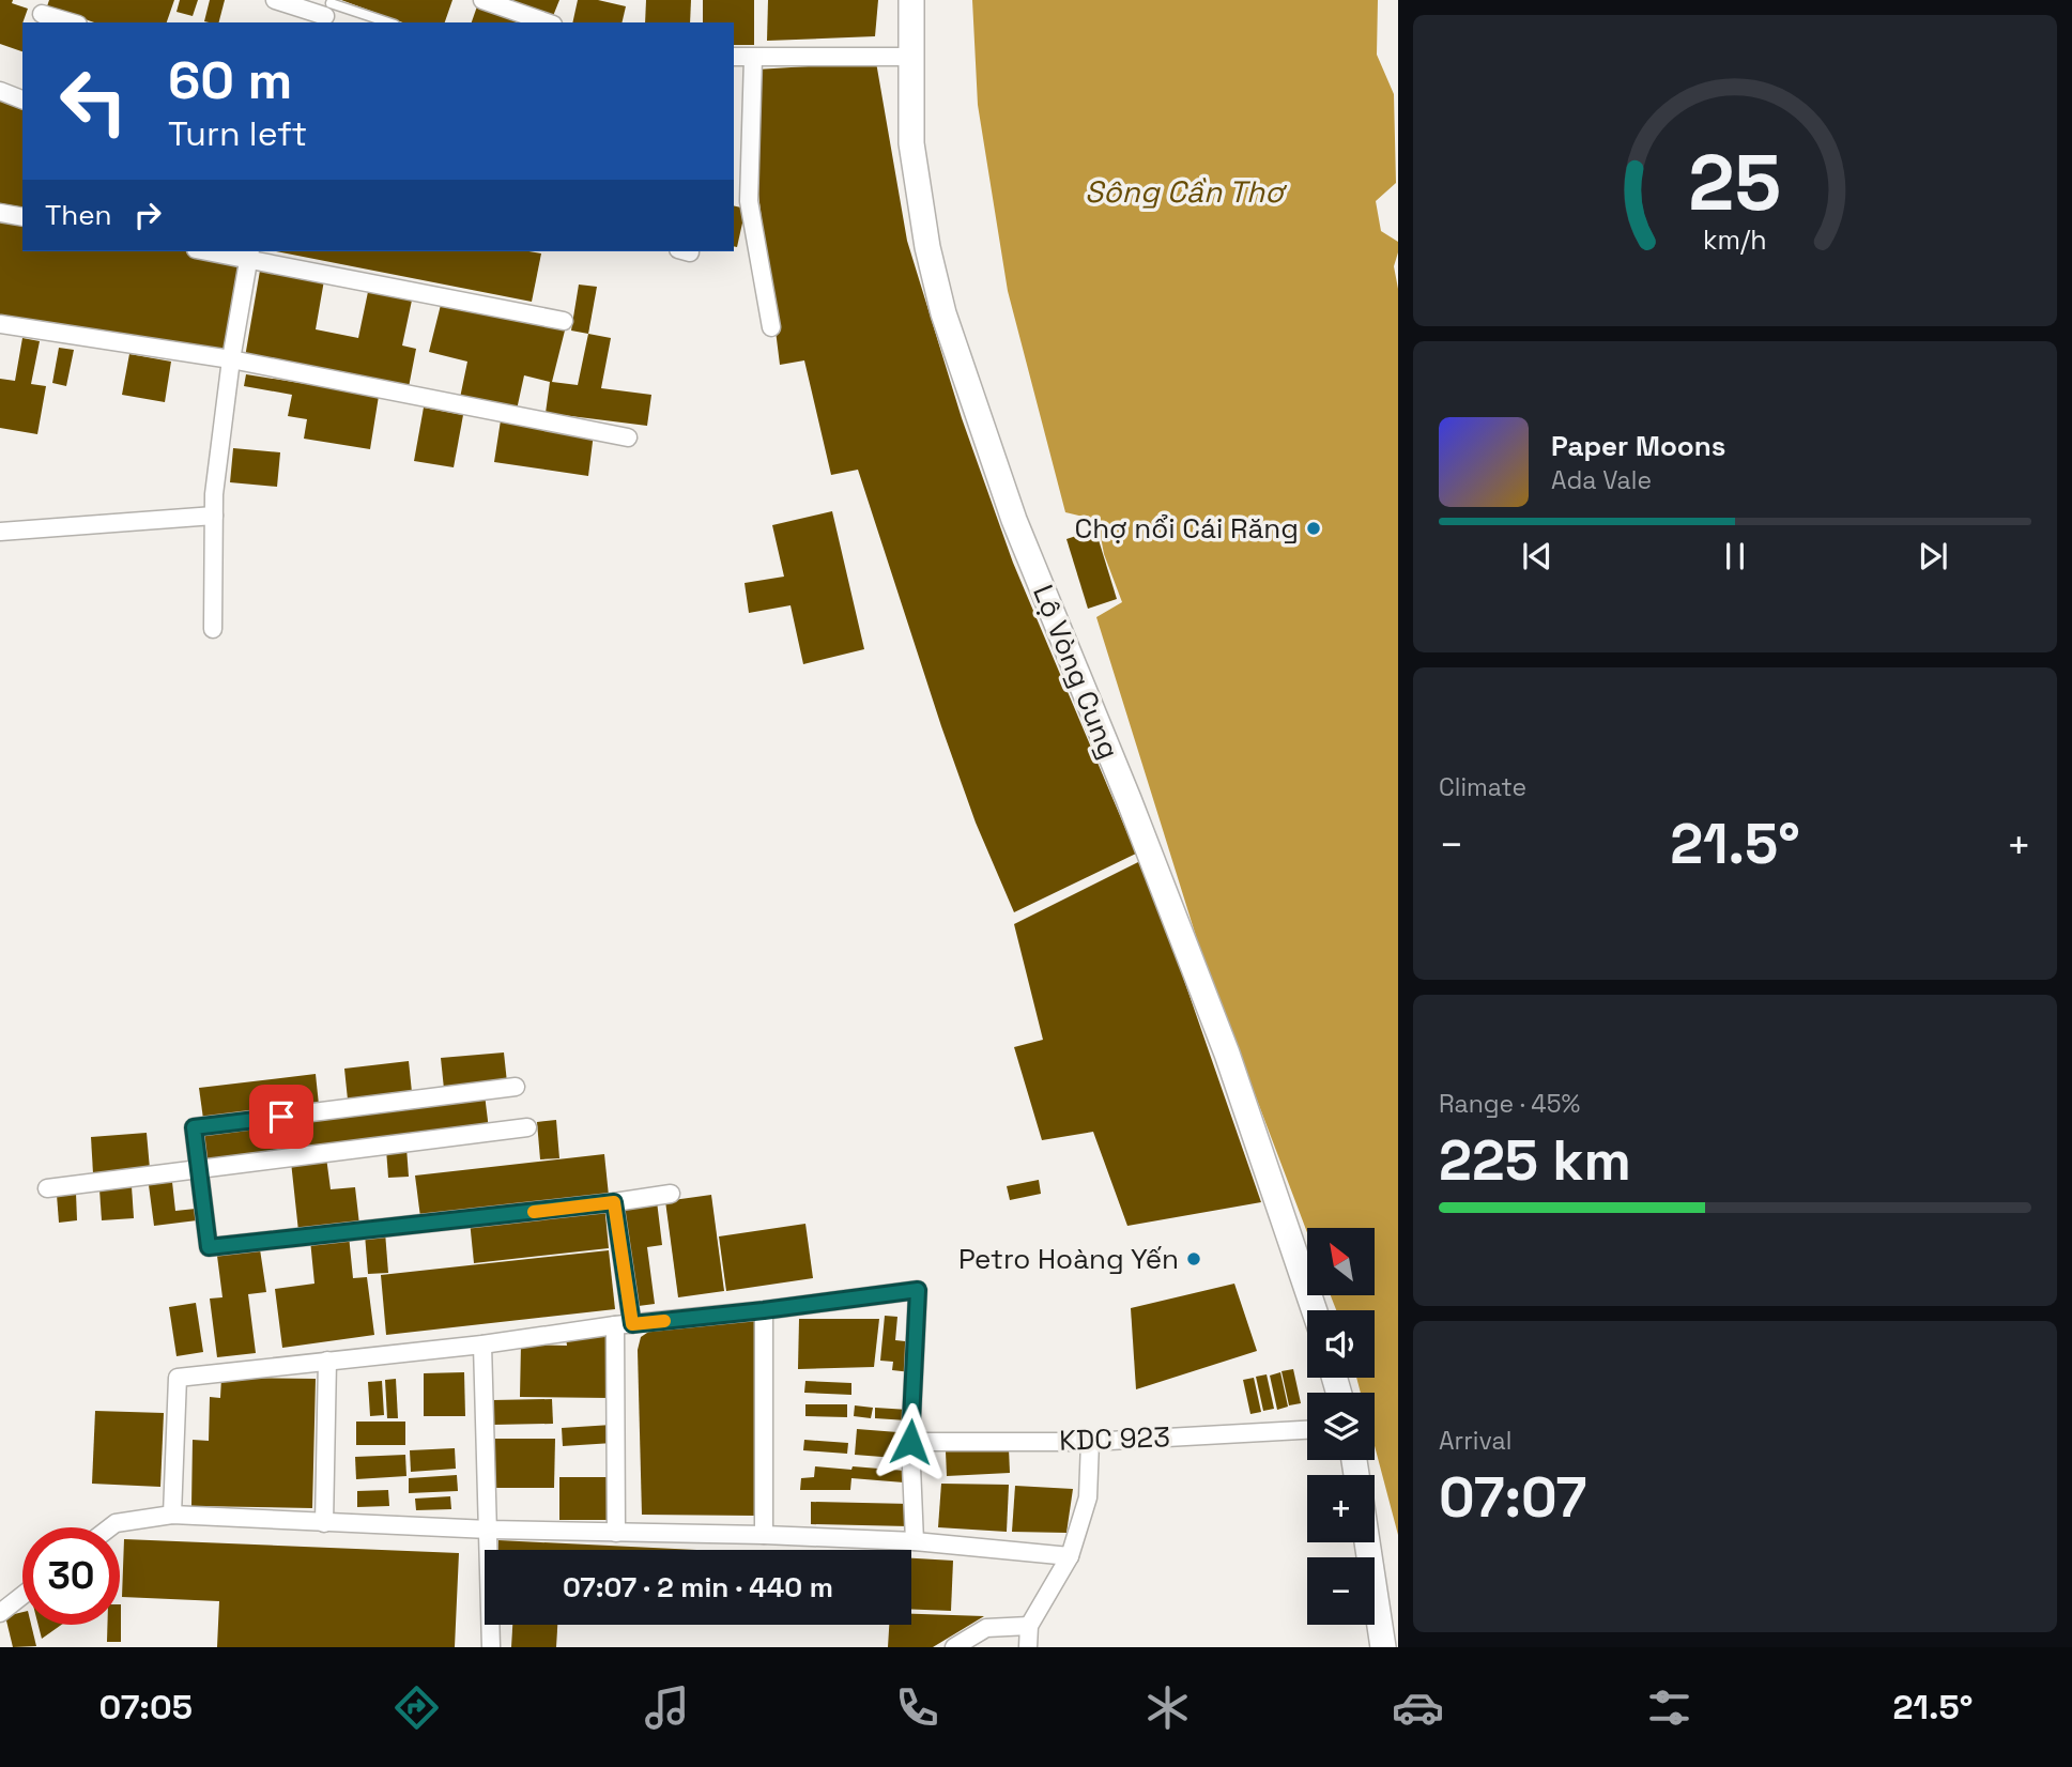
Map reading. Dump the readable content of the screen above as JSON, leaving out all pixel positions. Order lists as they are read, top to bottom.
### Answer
{
  "streets": {
    "main road": ["Lộ Vòng Cung"],
    "street": ["KDC 923"]
  },
  "water": ["Sông Cần Thơ"],
  "places": ["Chợ nổi Cái Răng", "Petro Hoàng Yến"],
  "north": "top left",
  "page": {
    "turn": ["60 m", "Turn left"],
    "then": "Then",
    "song": ["Paper Moons", "Ada Vale"],
    "tile": [
      "Climate",
      ["Range · 45%", "225 km"],
      ["Arrival", "07:07"]
    ],
    "heat": ["−", "21.5°", "+"],
    "map_buttons": ["+", "−"],
    "limit": "30",
    "trip": "07:07 · 2 min · 440 m",
    "tabs": ["07:05", "21.5°"],
    "gauge": ["25", "km/h"]
  }
}
